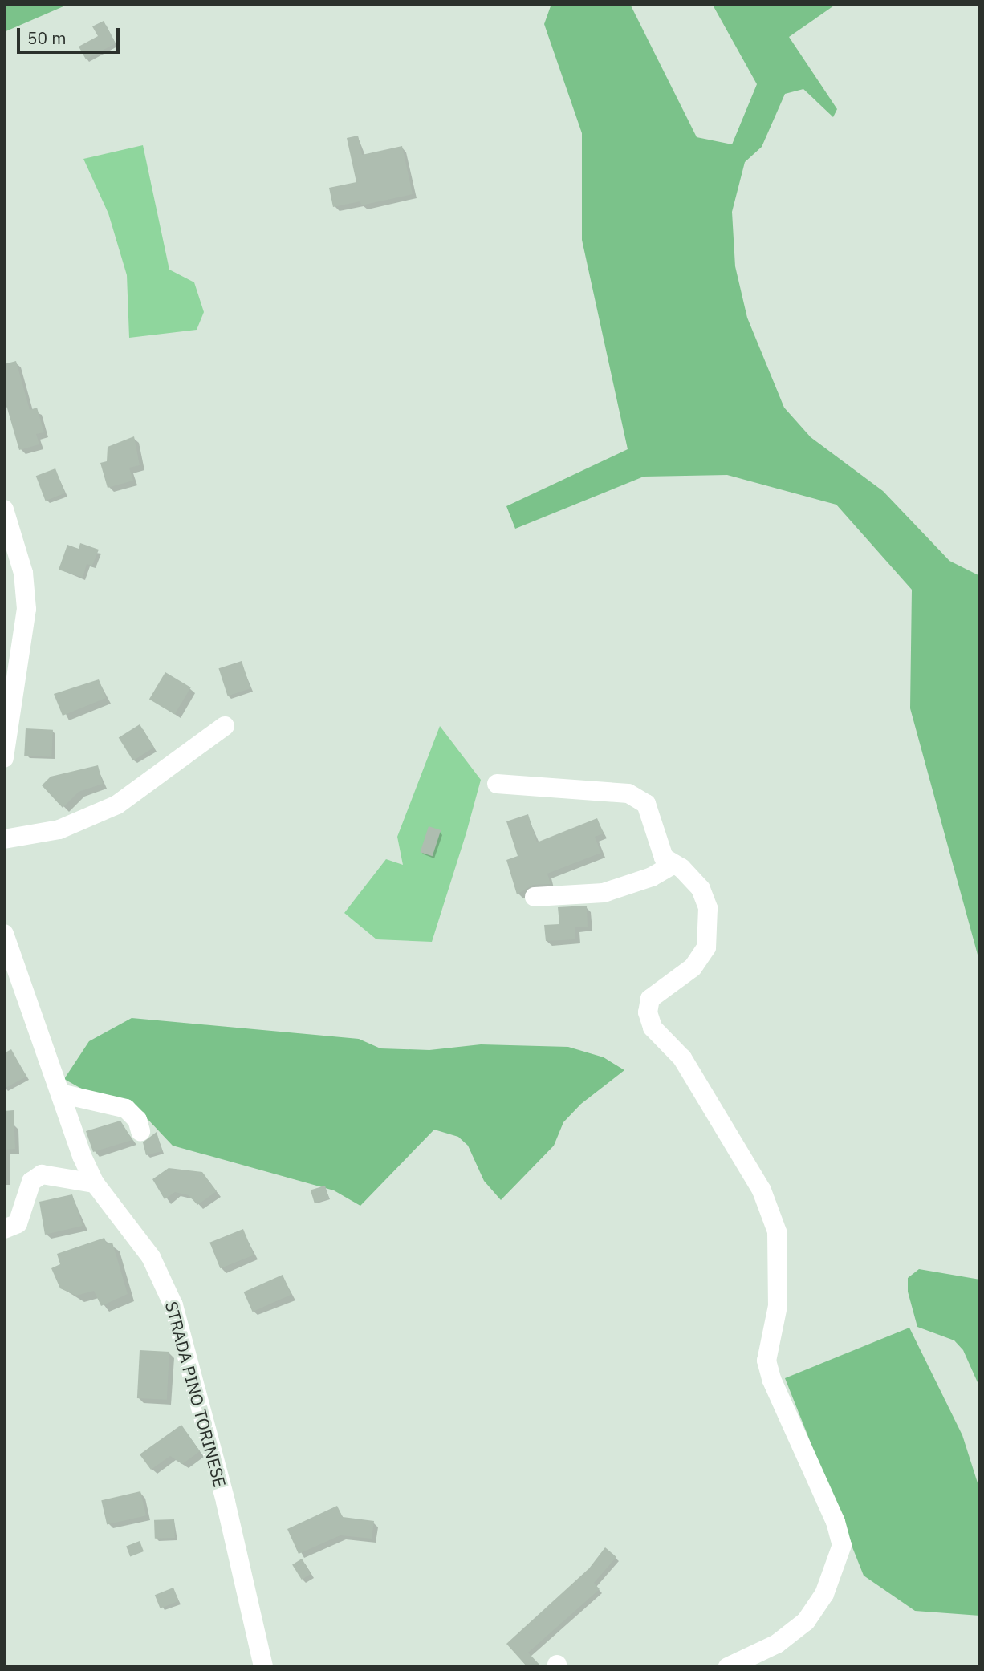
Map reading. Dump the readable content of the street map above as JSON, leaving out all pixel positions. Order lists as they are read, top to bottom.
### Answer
{
  "streets": {
    "street": ["STRADA PINO TORINESE"]
  },
  "scale_bar": "50 m"
}
